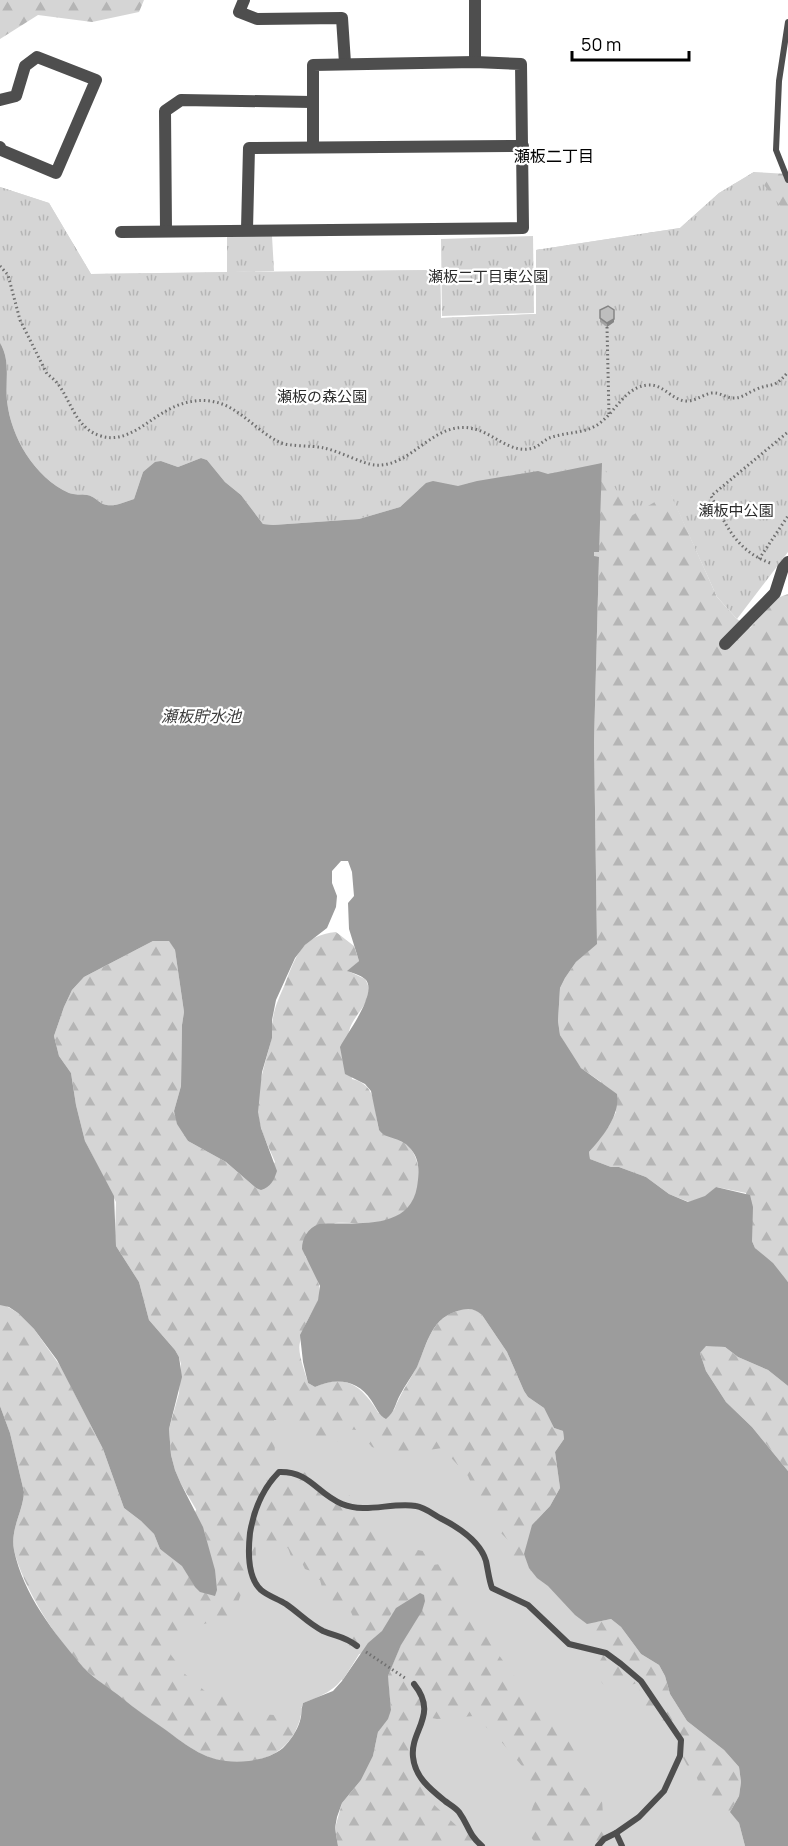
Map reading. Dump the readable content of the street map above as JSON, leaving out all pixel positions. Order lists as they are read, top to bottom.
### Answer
{
  "districts": ["瀬板二丁目"],
  "water": ["瀬板貯水池"],
  "parks": ["瀬板二丁目東公園", "瀬板の森公園", "瀬板中公園"],
  "scale_bar": "50 m"
}
